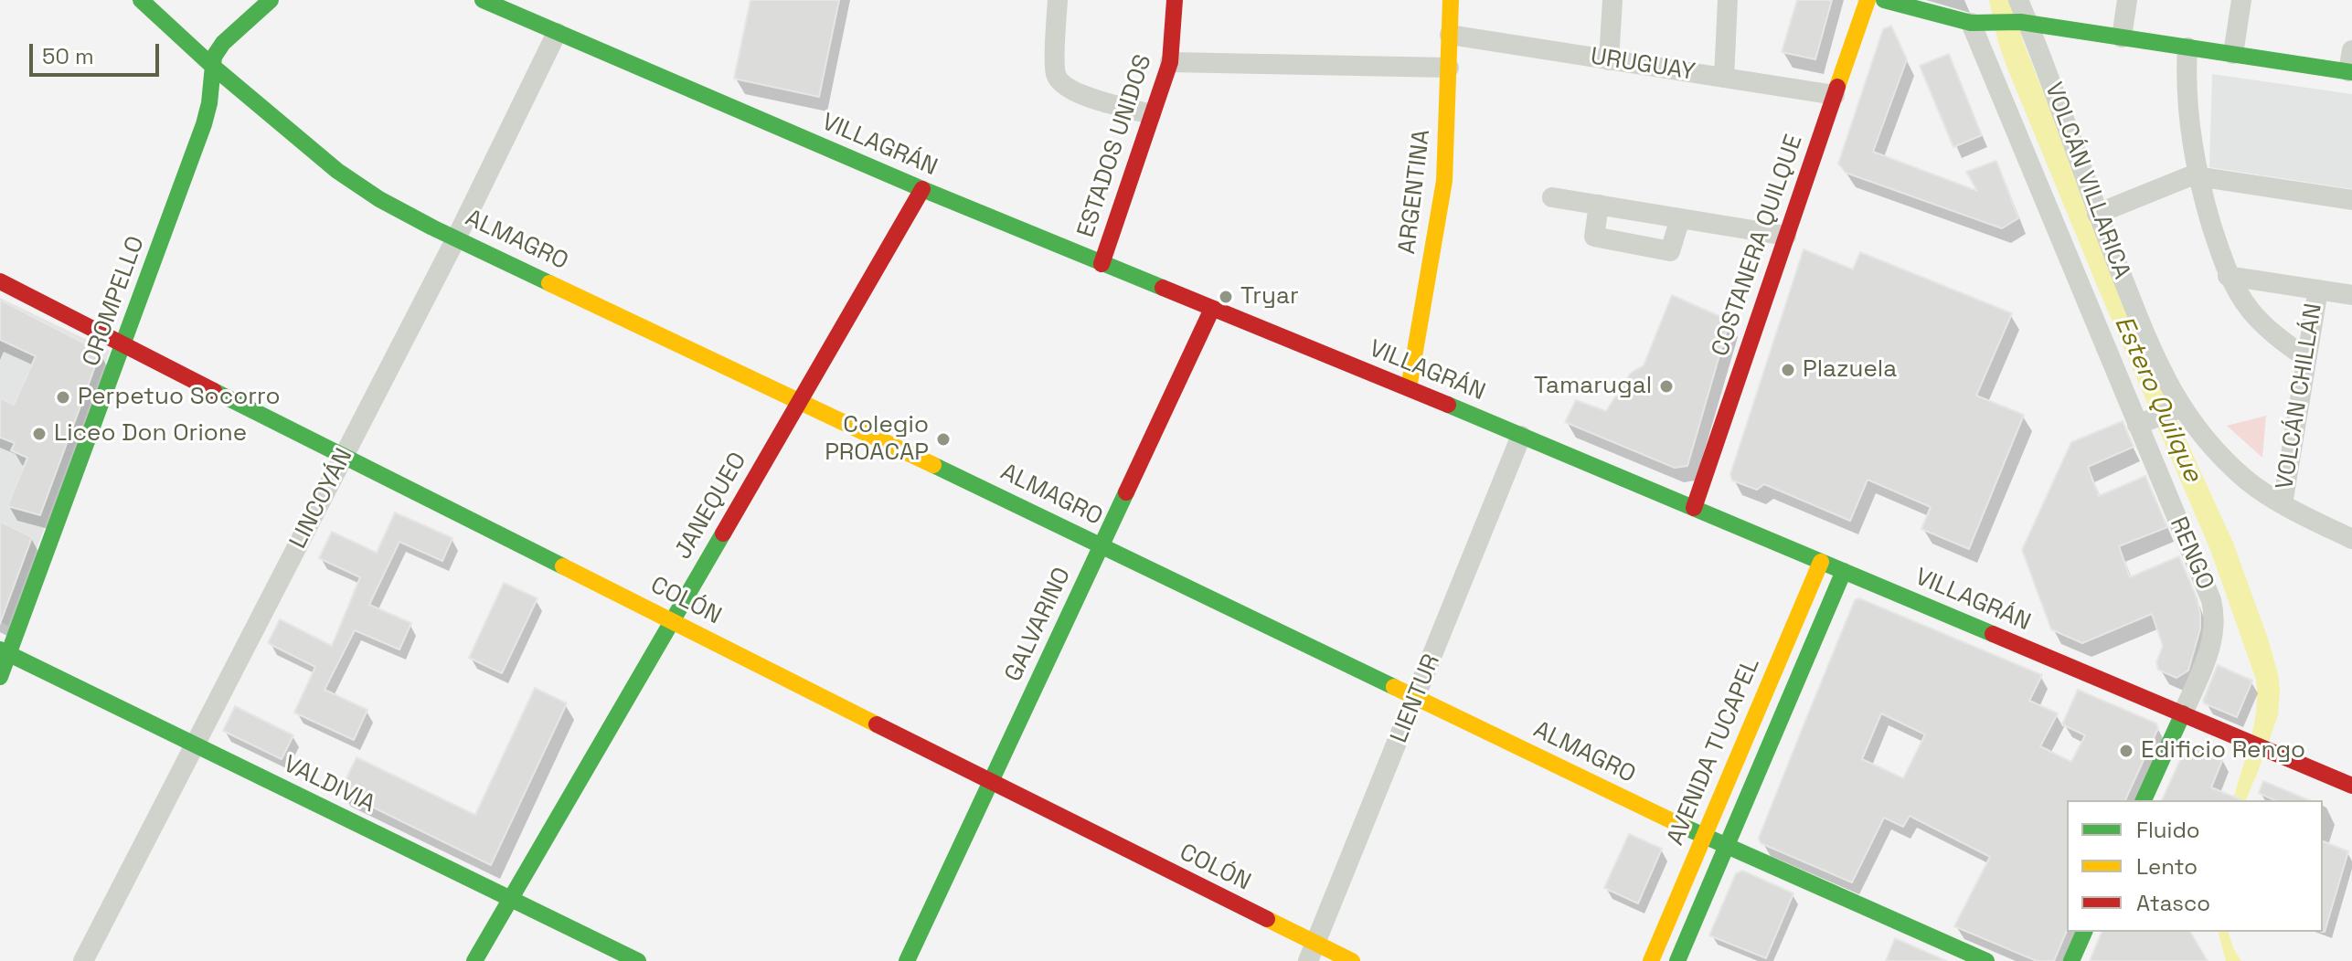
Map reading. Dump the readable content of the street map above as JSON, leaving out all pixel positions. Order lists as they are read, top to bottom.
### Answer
{
  "streets": {
    "main road": [
      "VILLAGRÁN",
      "ESTADOS UNIDOS",
      "ARGENTINA",
      "ALMAGRO",
      "COSTANERA QUILQUE",
      "OROMPELLO",
      "JANEQUEO",
      "RENGO",
      "COLÓN",
      "GALVARINO",
      "AVENIDA TUCAPEL",
      "VALDIVIA"
    ],
    "street": [
      "URUGUAY",
      "VOLCÁN VILLARICA",
      "VOLCÁN CHILLÁN",
      "LINCOYÁN",
      "LIENTUR"
    ]
  },
  "crossings": [
    ["URUGUAY", "ARGENTINA"],
    ["URUGUAY", "COSTANERA QUILQUE"],
    ["VILLAGRÁN", "ESTADOS UNIDOS"],
    ["VILLAGRÁN", "ARGENTINA"],
    ["VILLAGRÁN", "COSTANERA QUILQUE"],
    ["VILLAGRÁN", "LINCOYÁN"],
    ["VILLAGRÁN", "JANEQUEO"],
    ["VILLAGRÁN", "RENGO"],
    ["VILLAGRÁN", "GALVARINO"],
    ["VILLAGRÁN", "LIENTUR"],
    ["VILLAGRÁN", "AVENIDA TUCAPEL"],
    ["VOLCÁN VILLARICA", "VOLCÁN CHILLÁN"],
    ["ALMAGRO", "OROMPELLO"],
    ["ALMAGRO", "LINCOYÁN"],
    ["ALMAGRO", "JANEQUEO"],
    ["ALMAGRO", "GALVARINO"],
    ["ALMAGRO", "LIENTUR"],
    ["ALMAGRO", "AVENIDA TUCAPEL"],
    ["OROMPELLO", "COLÓN"],
    ["OROMPELLO", "VALDIVIA"],
    ["LINCOYÁN", "COLÓN"],
    ["LINCOYÁN", "VALDIVIA"],
    ["JANEQUEO", "COLÓN"],
    ["JANEQUEO", "VALDIVIA"],
    ["COLÓN", "GALVARINO"],
    ["COLÓN", "LIENTUR"]
  ],
  "water": ["Estero Quilque"],
  "places": [
    "Tryar",
    "Plazuela",
    "Tamarugal",
    "Perpetuo Socorro",
    "Liceo Don Orione",
    "Colegio PROACAP",
    "Edificio Rengo"
  ],
  "legend": ["Fluido", "Lento", "Atasco"],
  "scale_bar": "50 m"
}
